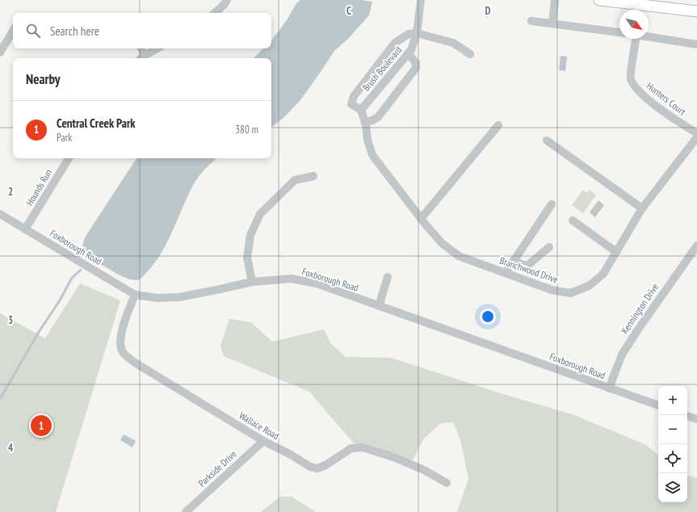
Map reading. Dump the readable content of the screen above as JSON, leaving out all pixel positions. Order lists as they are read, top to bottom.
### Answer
{
  "streets": {
    "street": [
      "Brush Boulevard",
      "Hunters Court",
      "Hounds Run",
      "Foxborough Road",
      "Branchwood Drive",
      "Kennington Drive",
      "Wallace Road",
      "Parkside Drive"
    ]
  },
  "crossings": [
    ["Brush Boulevard", "Branchwood Drive"],
    ["Hounds Run", "Foxborough Road"],
    ["Foxborough Road", "Kennington Drive"],
    ["Foxborough Road", "Wallace Road"],
    ["Wallace Road", "Parkside Drive"]
  ],
  "north": "bottom right",
  "page": {
    "search": "Search here",
    "heading": "Nearby",
    "list": [
      {
        "mark": "1",
        "name": "Central Creek Park",
        "note": "Park",
        "value": "380 m"
      }
    ],
    "map_buttons": ["+", "−"],
    "pins": "1"
  },
  "grid": {
    "columns": ["C", "D"],
    "rows": ["2", "3", "4"]
  }
}
